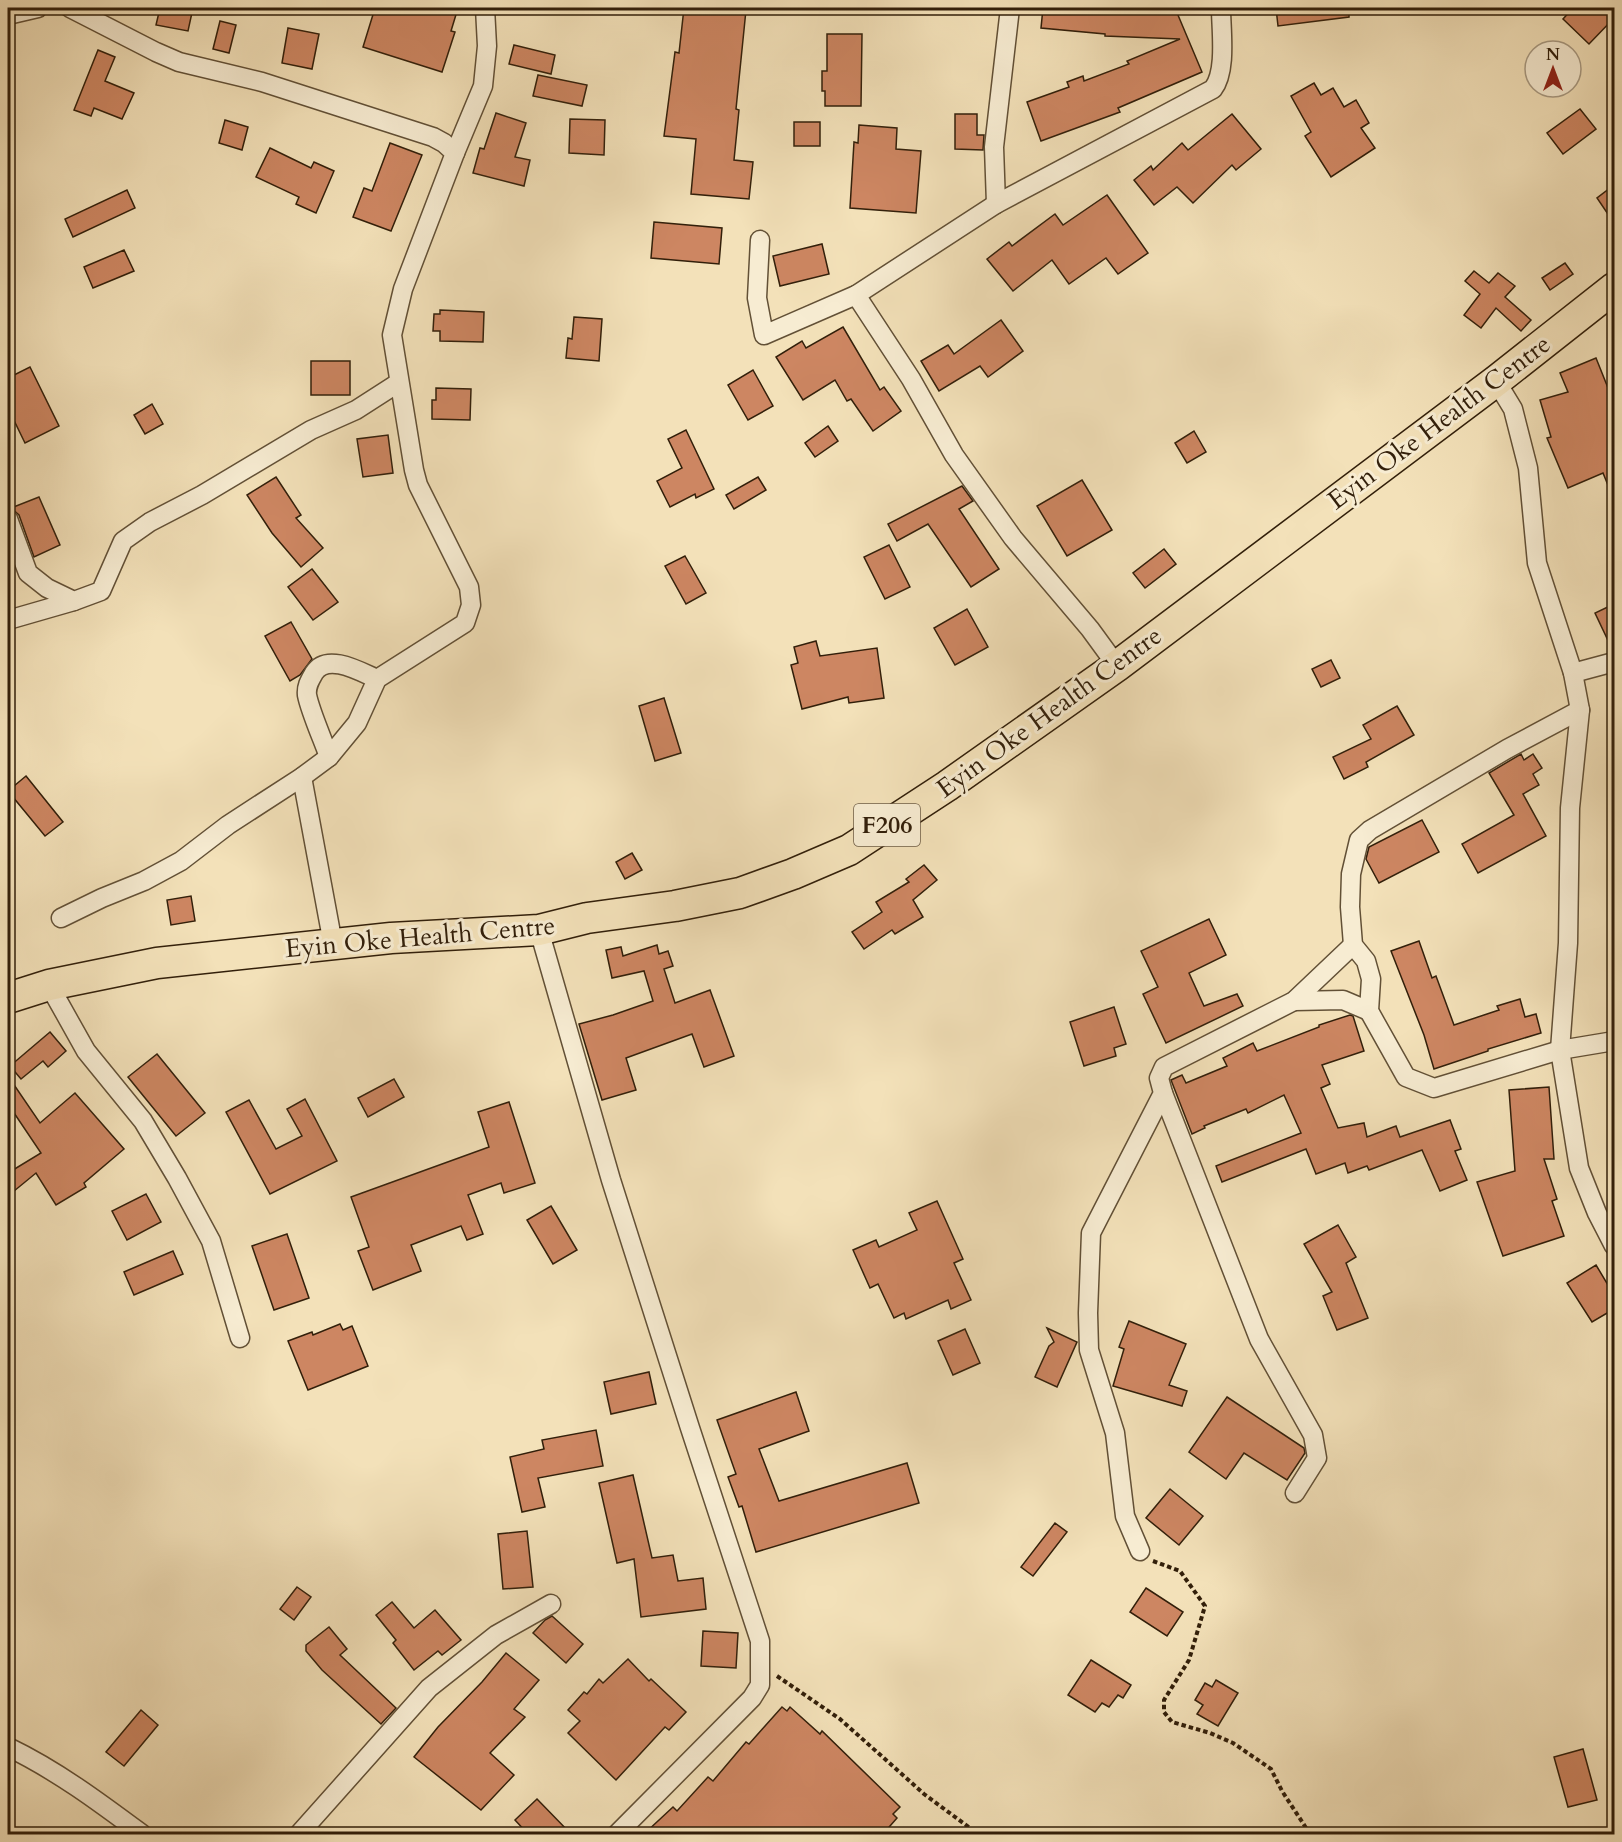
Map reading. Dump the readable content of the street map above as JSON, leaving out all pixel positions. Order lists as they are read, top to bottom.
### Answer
{
  "streets": {
    "main road": ["Eyin Oke Health Centre", "F206"]
  },
  "north": "top"
}
